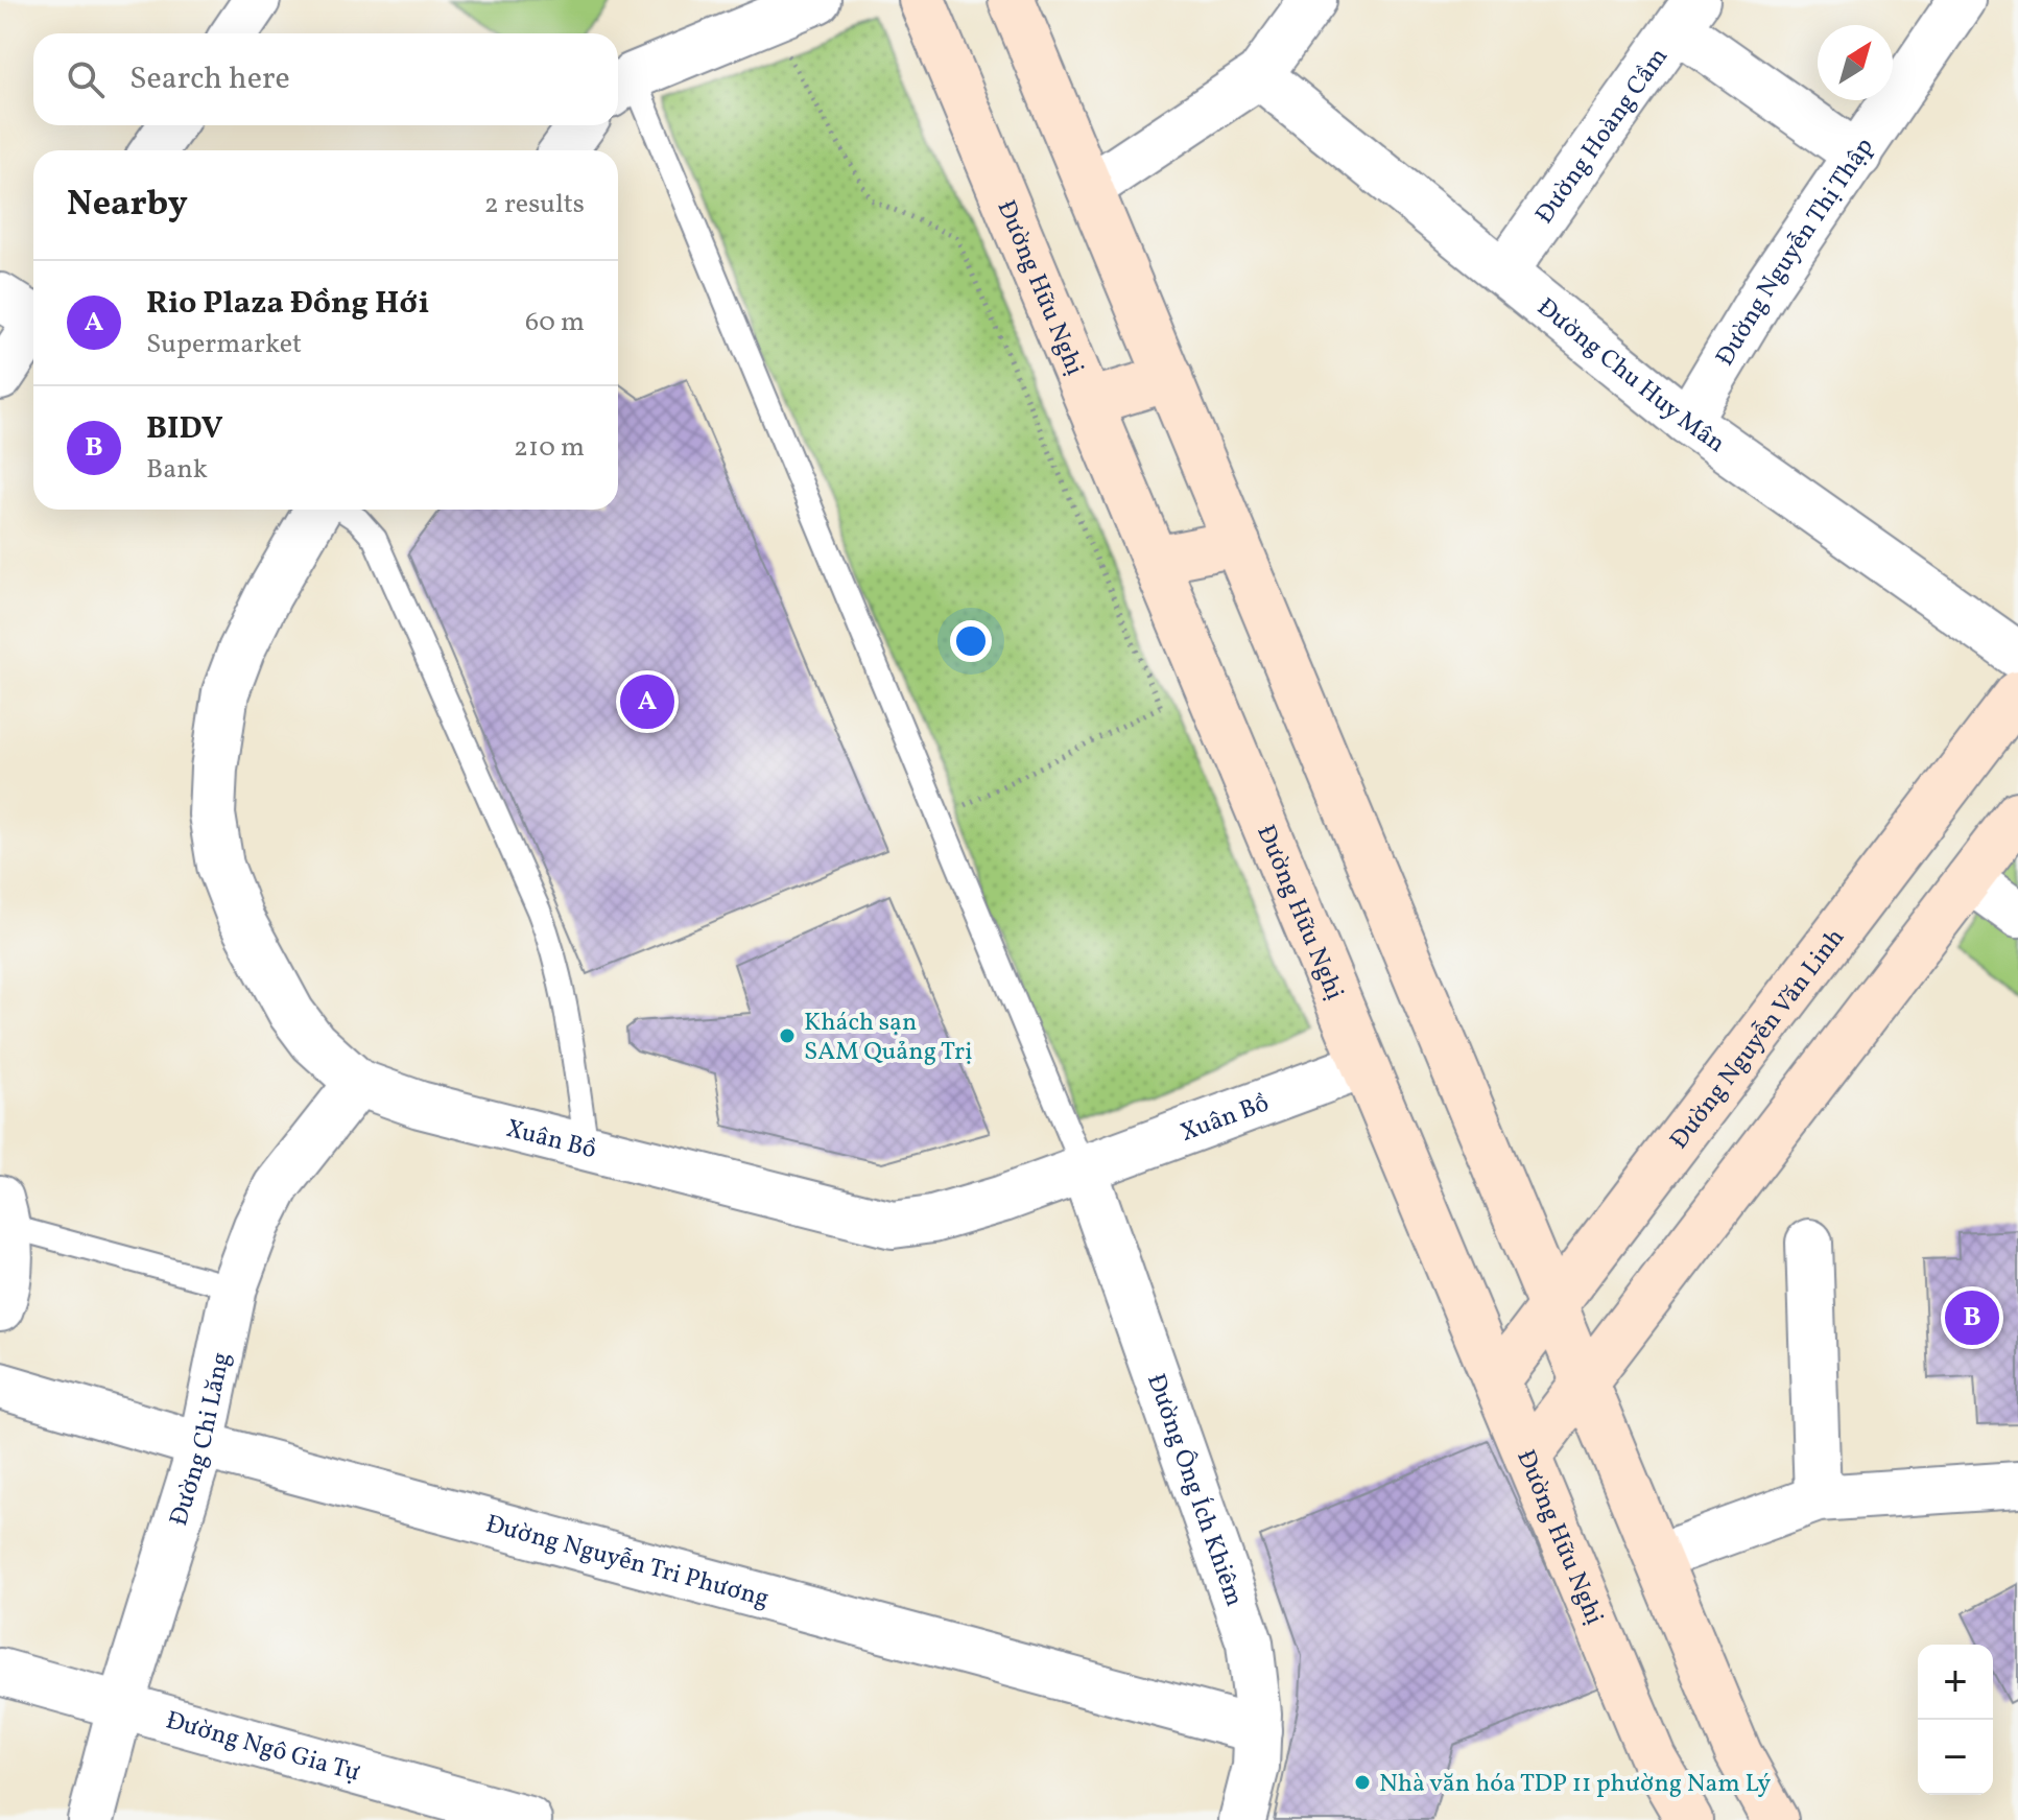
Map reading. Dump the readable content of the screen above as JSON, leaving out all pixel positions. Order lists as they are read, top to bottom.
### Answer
{
  "streets": {
    "main road": ["Đường Hữu Nghị", "Đường Nguyễn Văn Linh"],
    "street": [
      "Đường Hoàng Cầm",
      "Đường Nguyễn Thị Thập",
      "Đường Chu Huy Mân",
      "Xuân Bồ",
      "Đường Chi Lăng",
      "Đường Ông Ích Khiêm",
      "Đường Nguyễn Tri Phương",
      "Đường Ngô Gia Tự"
    ]
  },
  "crossings": [
    ["Đường Hoàng Cầm", "Đường Chu Huy Mân"],
    ["Đường Nguyễn Thị Thập", "Đường Chu Huy Mân"],
    ["Đường Hữu Nghị", "Đường Nguyễn Văn Linh"],
    ["Đường Hữu Nghị", "Xuân Bồ"],
    ["Xuân Bồ", "Đường Chi Lăng"],
    ["Xuân Bồ", "Đường Ông Ích Khiêm"],
    ["Đường Chi Lăng", "Đường Nguyễn Tri Phương"],
    ["Đường Chi Lăng", "Đường Ngô Gia Tự"],
    ["Đường Ông Ích Khiêm", "Đường Nguyễn Tri Phương"]
  ],
  "places": ["Khách sạn SAM Quảng Trị", "Nhà văn hóa TDP 11 phường Nam Lý"],
  "north": "top right",
  "page": {
    "search": "Search here",
    "heading": ["Nearby", "2 results"],
    "list": [
      {
        "mark": "A",
        "name": "Rio Plaza Đồng Hới",
        "note": "Supermarket",
        "value": "60 m"
      },
      {
        "mark": "B",
        "name": "BIDV",
        "note": "Bank",
        "value": "210 m"
      }
    ],
    "pins": ["A", "B"],
    "map_buttons": ["+", "−"]
  }
}
